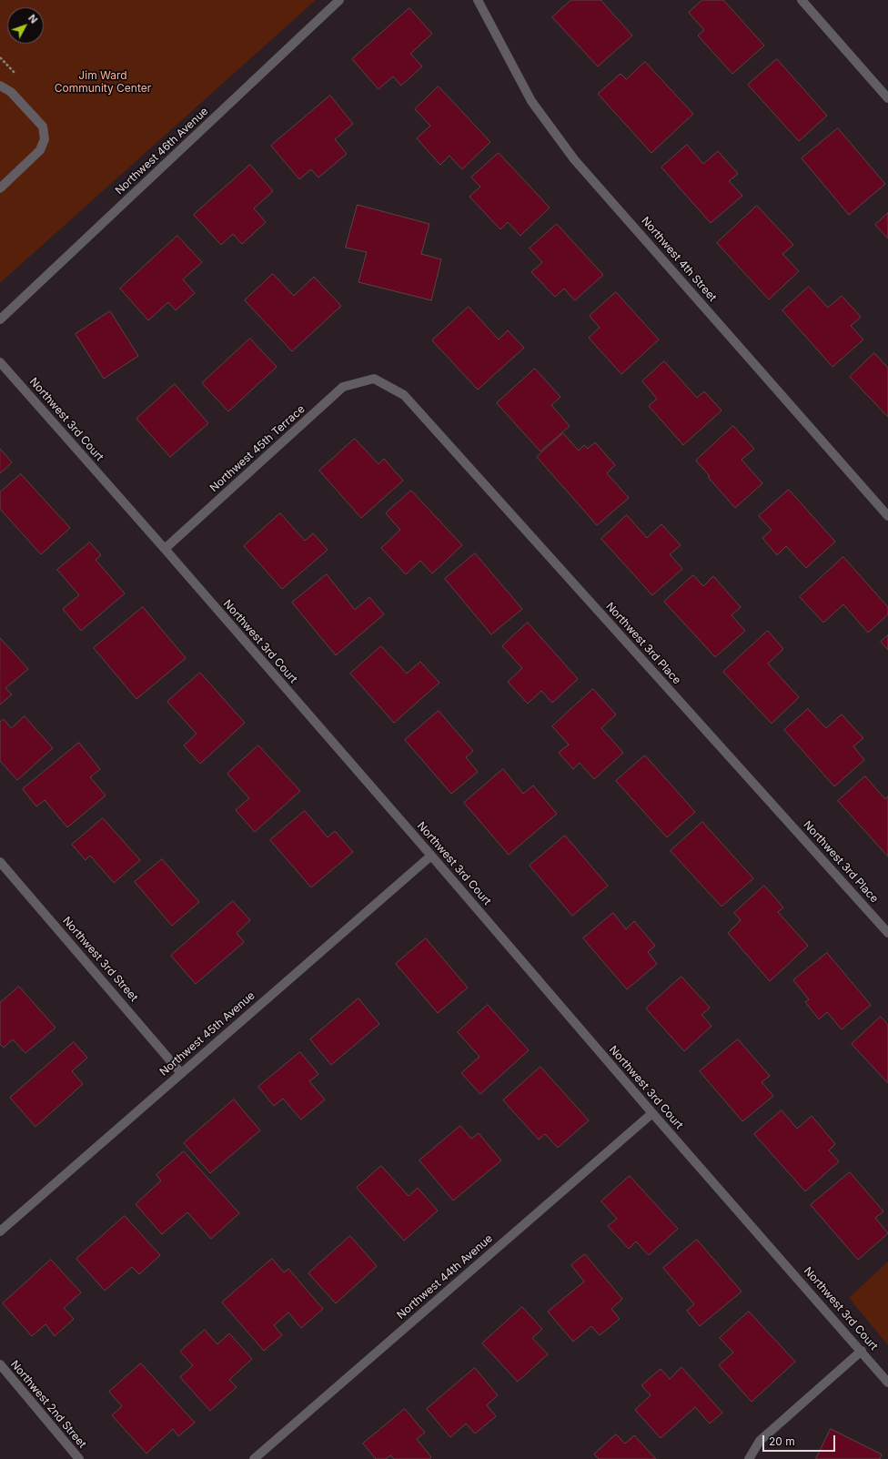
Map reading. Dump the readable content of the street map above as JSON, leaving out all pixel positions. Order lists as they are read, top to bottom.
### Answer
{
  "streets": {
    "street": [
      "Northwest 46th Avenue",
      "Northwest 4th Street",
      "Northwest 3rd Court",
      "Northwest 45th Terrace",
      "Northwest 3rd Place",
      "Northwest 3rd Street",
      "Northwest 45th Avenue",
      "Northwest 44th Avenue",
      "Northwest 2nd Street"
    ]
  },
  "crossings": [
    ["Northwest 3rd Court", "Northwest 45th Terrace"],
    ["Northwest 3rd Court", "Northwest 45th Avenue"],
    ["Northwest 3rd Court", "Northwest 44th Avenue"],
    ["Northwest 45th Terrace", "Northwest 3rd Place"],
    ["Northwest 3rd Street", "Northwest 45th Avenue"]
  ],
  "parks": ["Jim Ward Community Center"],
  "scale_bar": "20 m",
  "north": "top right"
}
